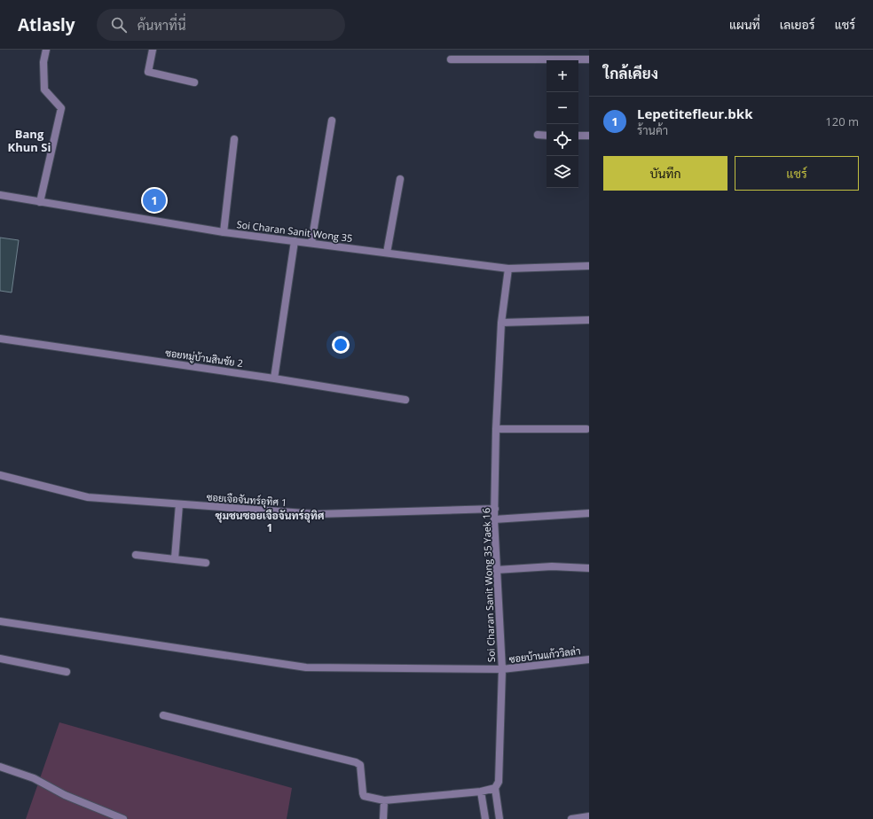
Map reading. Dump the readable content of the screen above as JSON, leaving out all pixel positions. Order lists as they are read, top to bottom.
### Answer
{
  "streets": {
    "street": [
      "Soi Charan Sanit Wong 35",
      "ซอยหมู่บ้านสินชัย 2",
      "ซอยเจือจันทร์อุทิศ 1",
      "Soi Charan Sanit Wong 35 Yaek 16",
      "ซอยบ้านแก้ววิลล่า"
    ]
  },
  "crossings": [
    ["Soi Charan Sanit Wong 35", "Soi Charan Sanit Wong 35 Yaek 16"],
    ["ซอยเจือจันทร์อุทิศ 1", "Soi Charan Sanit Wong 35 Yaek 16"],
    ["Soi Charan Sanit Wong 35 Yaek 16", "ซอยบ้านแก้ววิลล่า"]
  ],
  "districts": ["Bang Khun Si", "ชุมชนซอยเจือจันทร์อุทิศ 1"],
  "page": {
    "header": "Atlasly",
    "search": "ค้นหาที่นี่",
    "nav": ["แผนที่", "เลเยอร์", "แชร์"],
    "heading": "ใกล้เคียง",
    "map_buttons": ["+", "−"],
    "list": [
      {
        "mark": "1",
        "name": "Lepetitefleur.bkk",
        "note": "ร้านค้า",
        "value": "120 m"
      }
    ],
    "buttons": ["บันทึก", "แชร์"],
    "pins": "1"
  }
}
